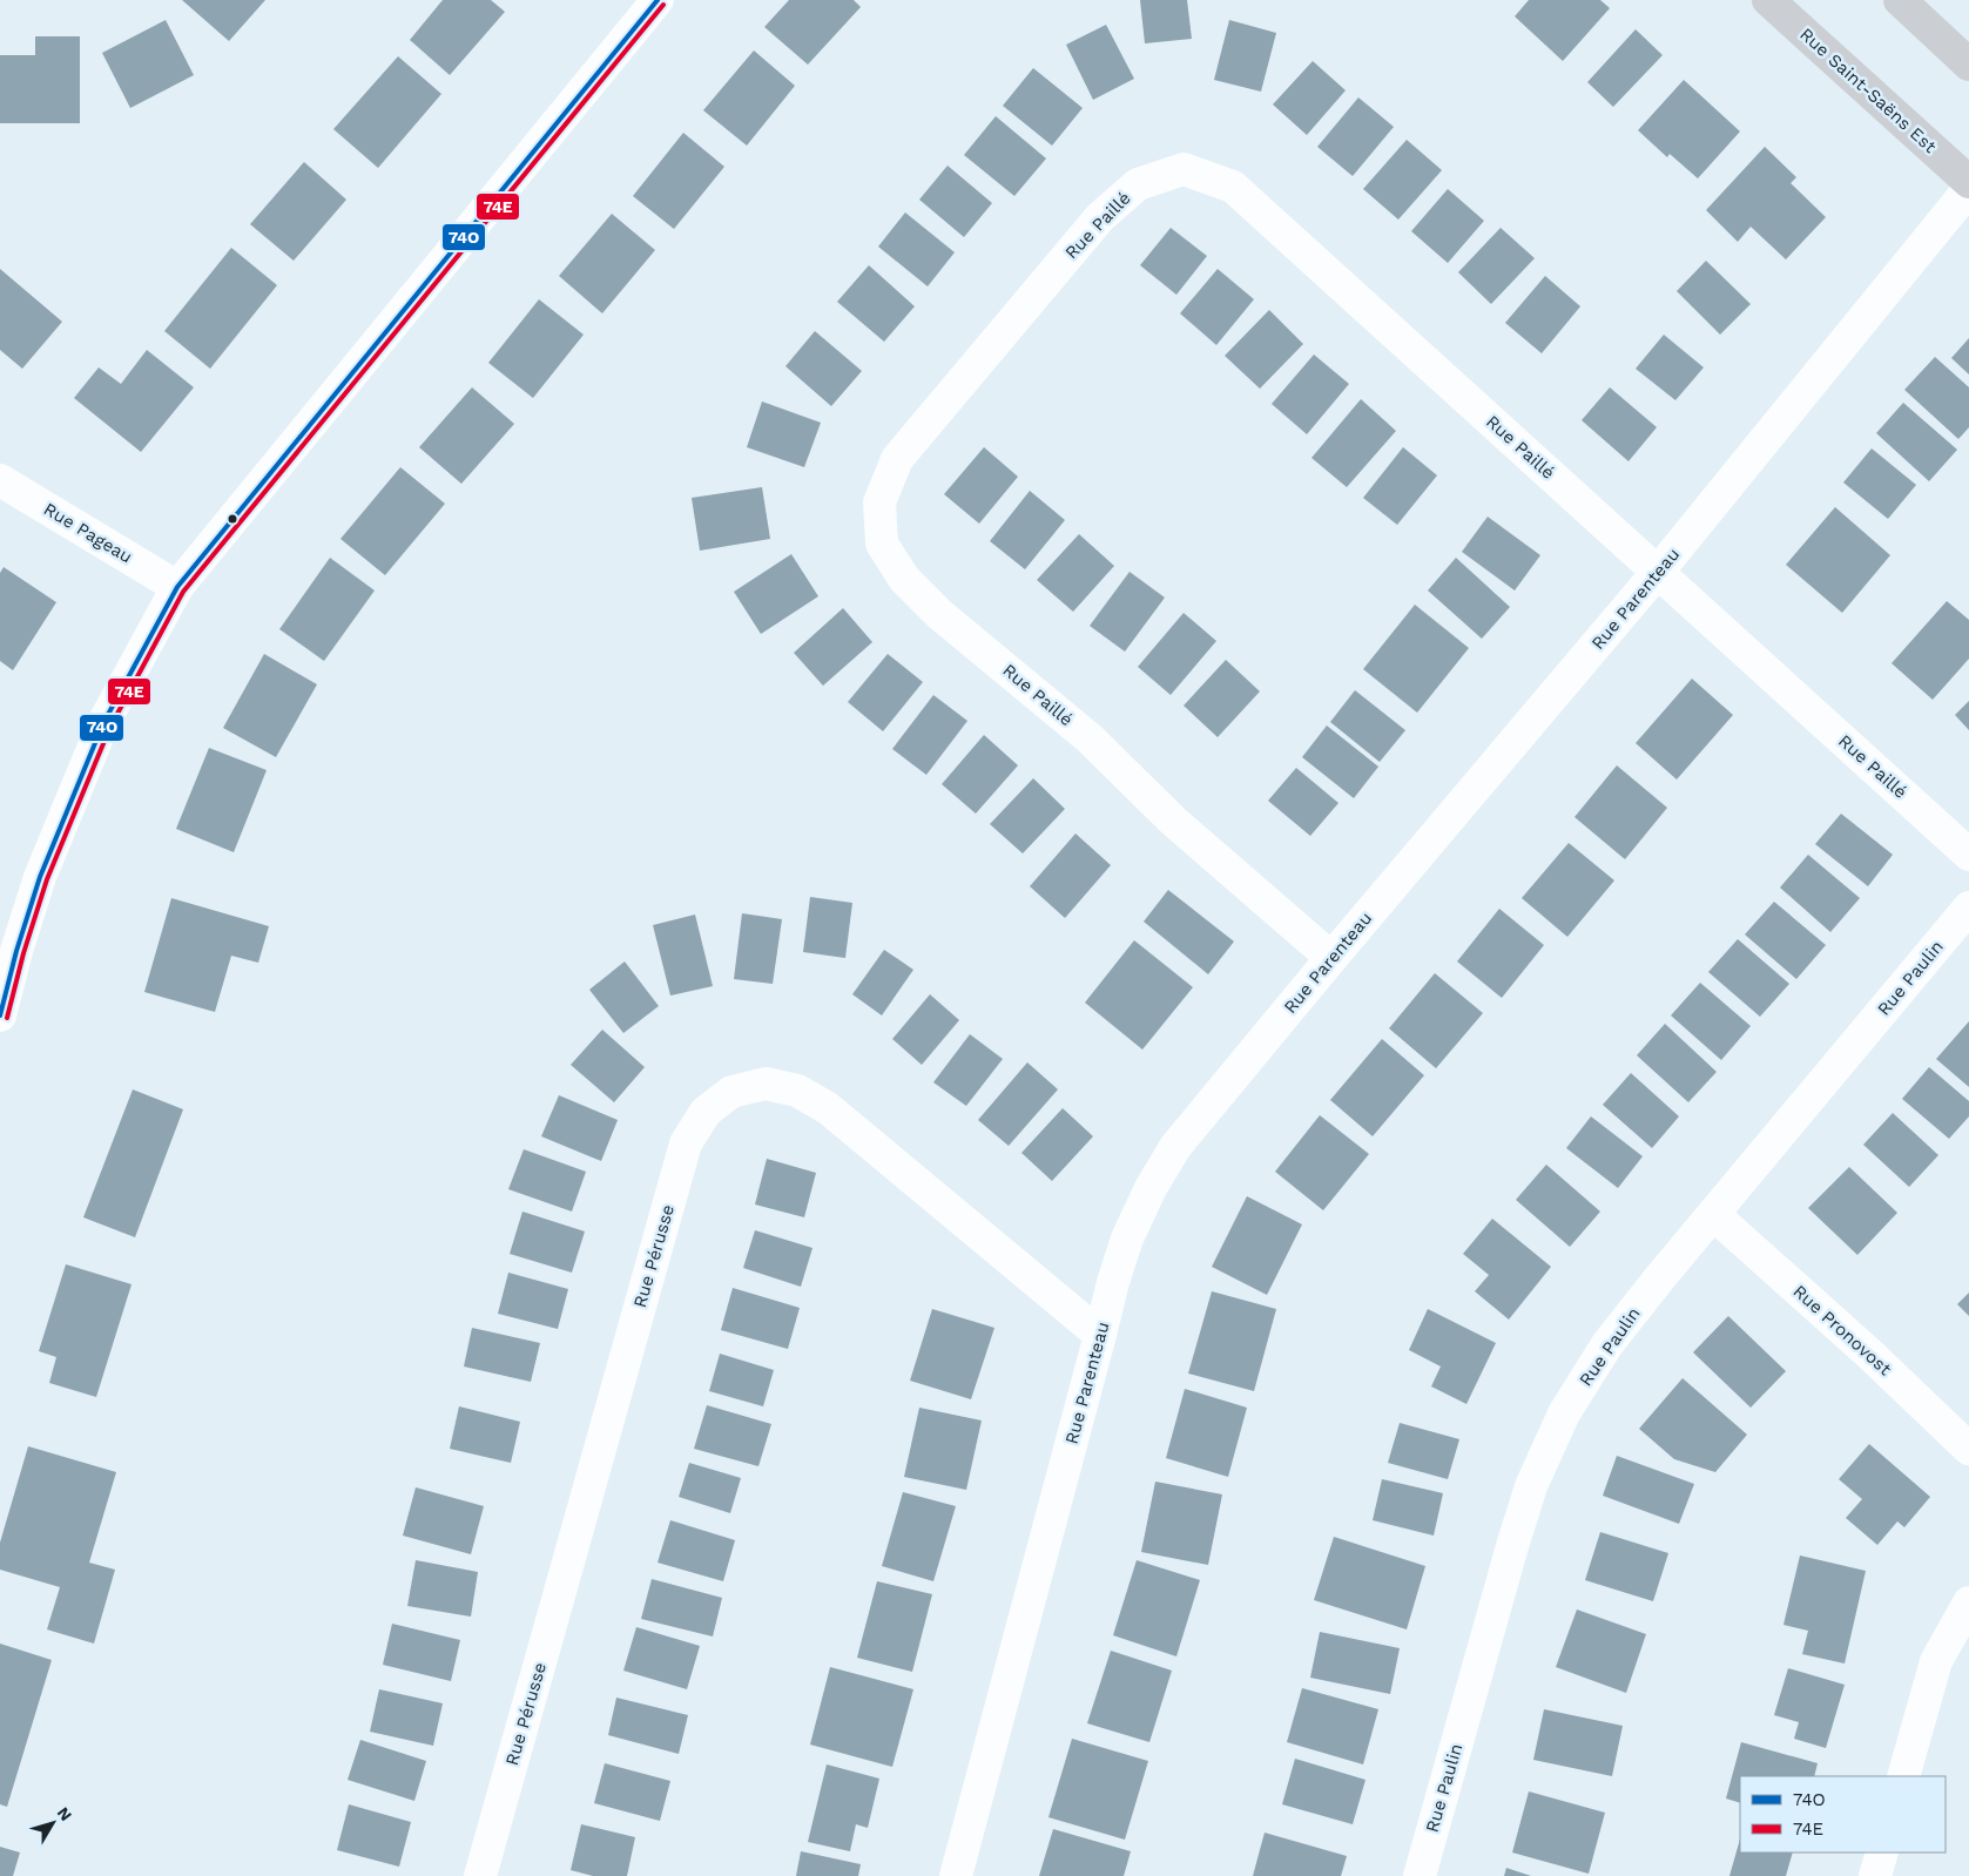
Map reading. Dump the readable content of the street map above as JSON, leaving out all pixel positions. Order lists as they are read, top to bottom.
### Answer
{
  "streets": {
    "main road": ["Rue Saint-Saëns Est"],
    "street": [
      "Rue Paillé",
      "Rue Pageau",
      "Rue Parenteau",
      "Rue Paulin",
      "Rue Pérusse",
      "Rue Pronovost"
    ]
  },
  "crossings": [
    ["Rue Paillé", "Rue Parenteau"],
    ["Rue Parenteau", "Rue Pérusse"],
    ["Rue Paulin", "Rue Pronovost"]
  ],
  "lines": ["transit line 74O", "transit line 74E"],
  "legend": ["74O", "74E"],
  "north": "top right"
}
